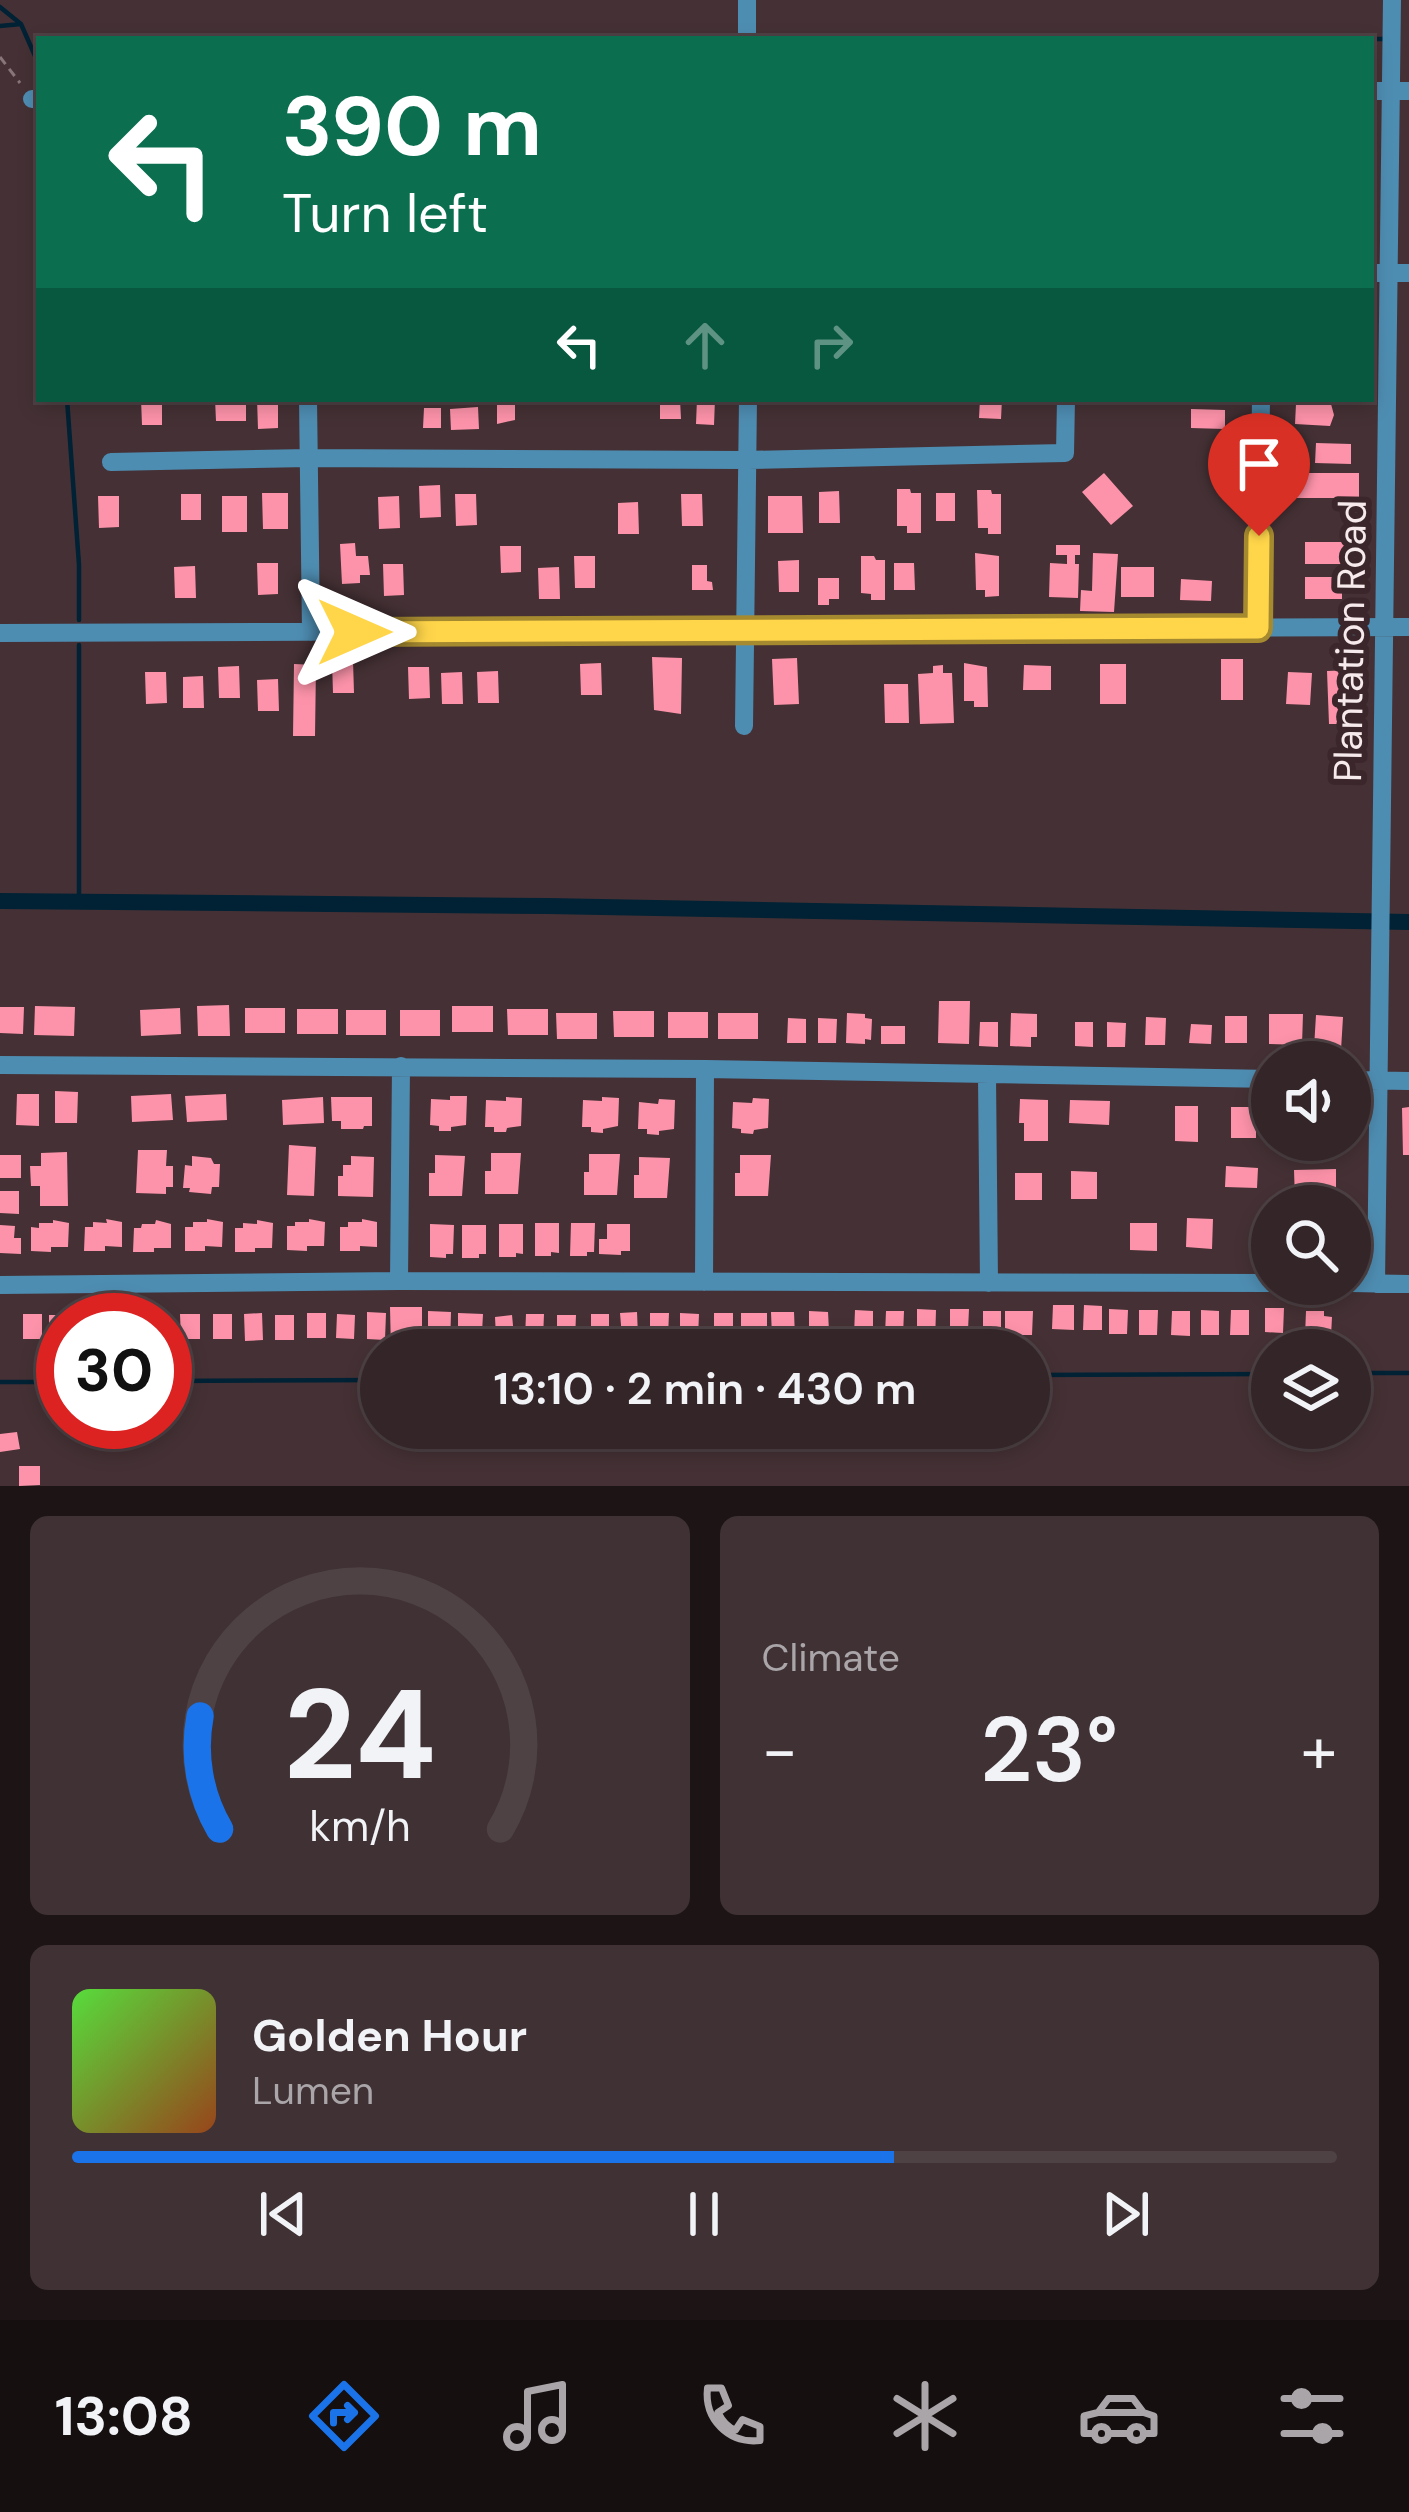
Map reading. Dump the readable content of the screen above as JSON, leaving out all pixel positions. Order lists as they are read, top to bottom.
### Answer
{
  "streets": {
    "street": ["Plantation Road"]
  },
  "page": {
    "turn": ["390 m", "Turn left"],
    "limit": "30",
    "trip": "13:10 · 2 min · 430 m",
    "tile": "Climate",
    "heat": ["−", "23°", "+"],
    "song": ["Golden Hour", "Lumen"],
    "tabs": "13:08",
    "gauge": ["24", "km/h"]
  }
}
